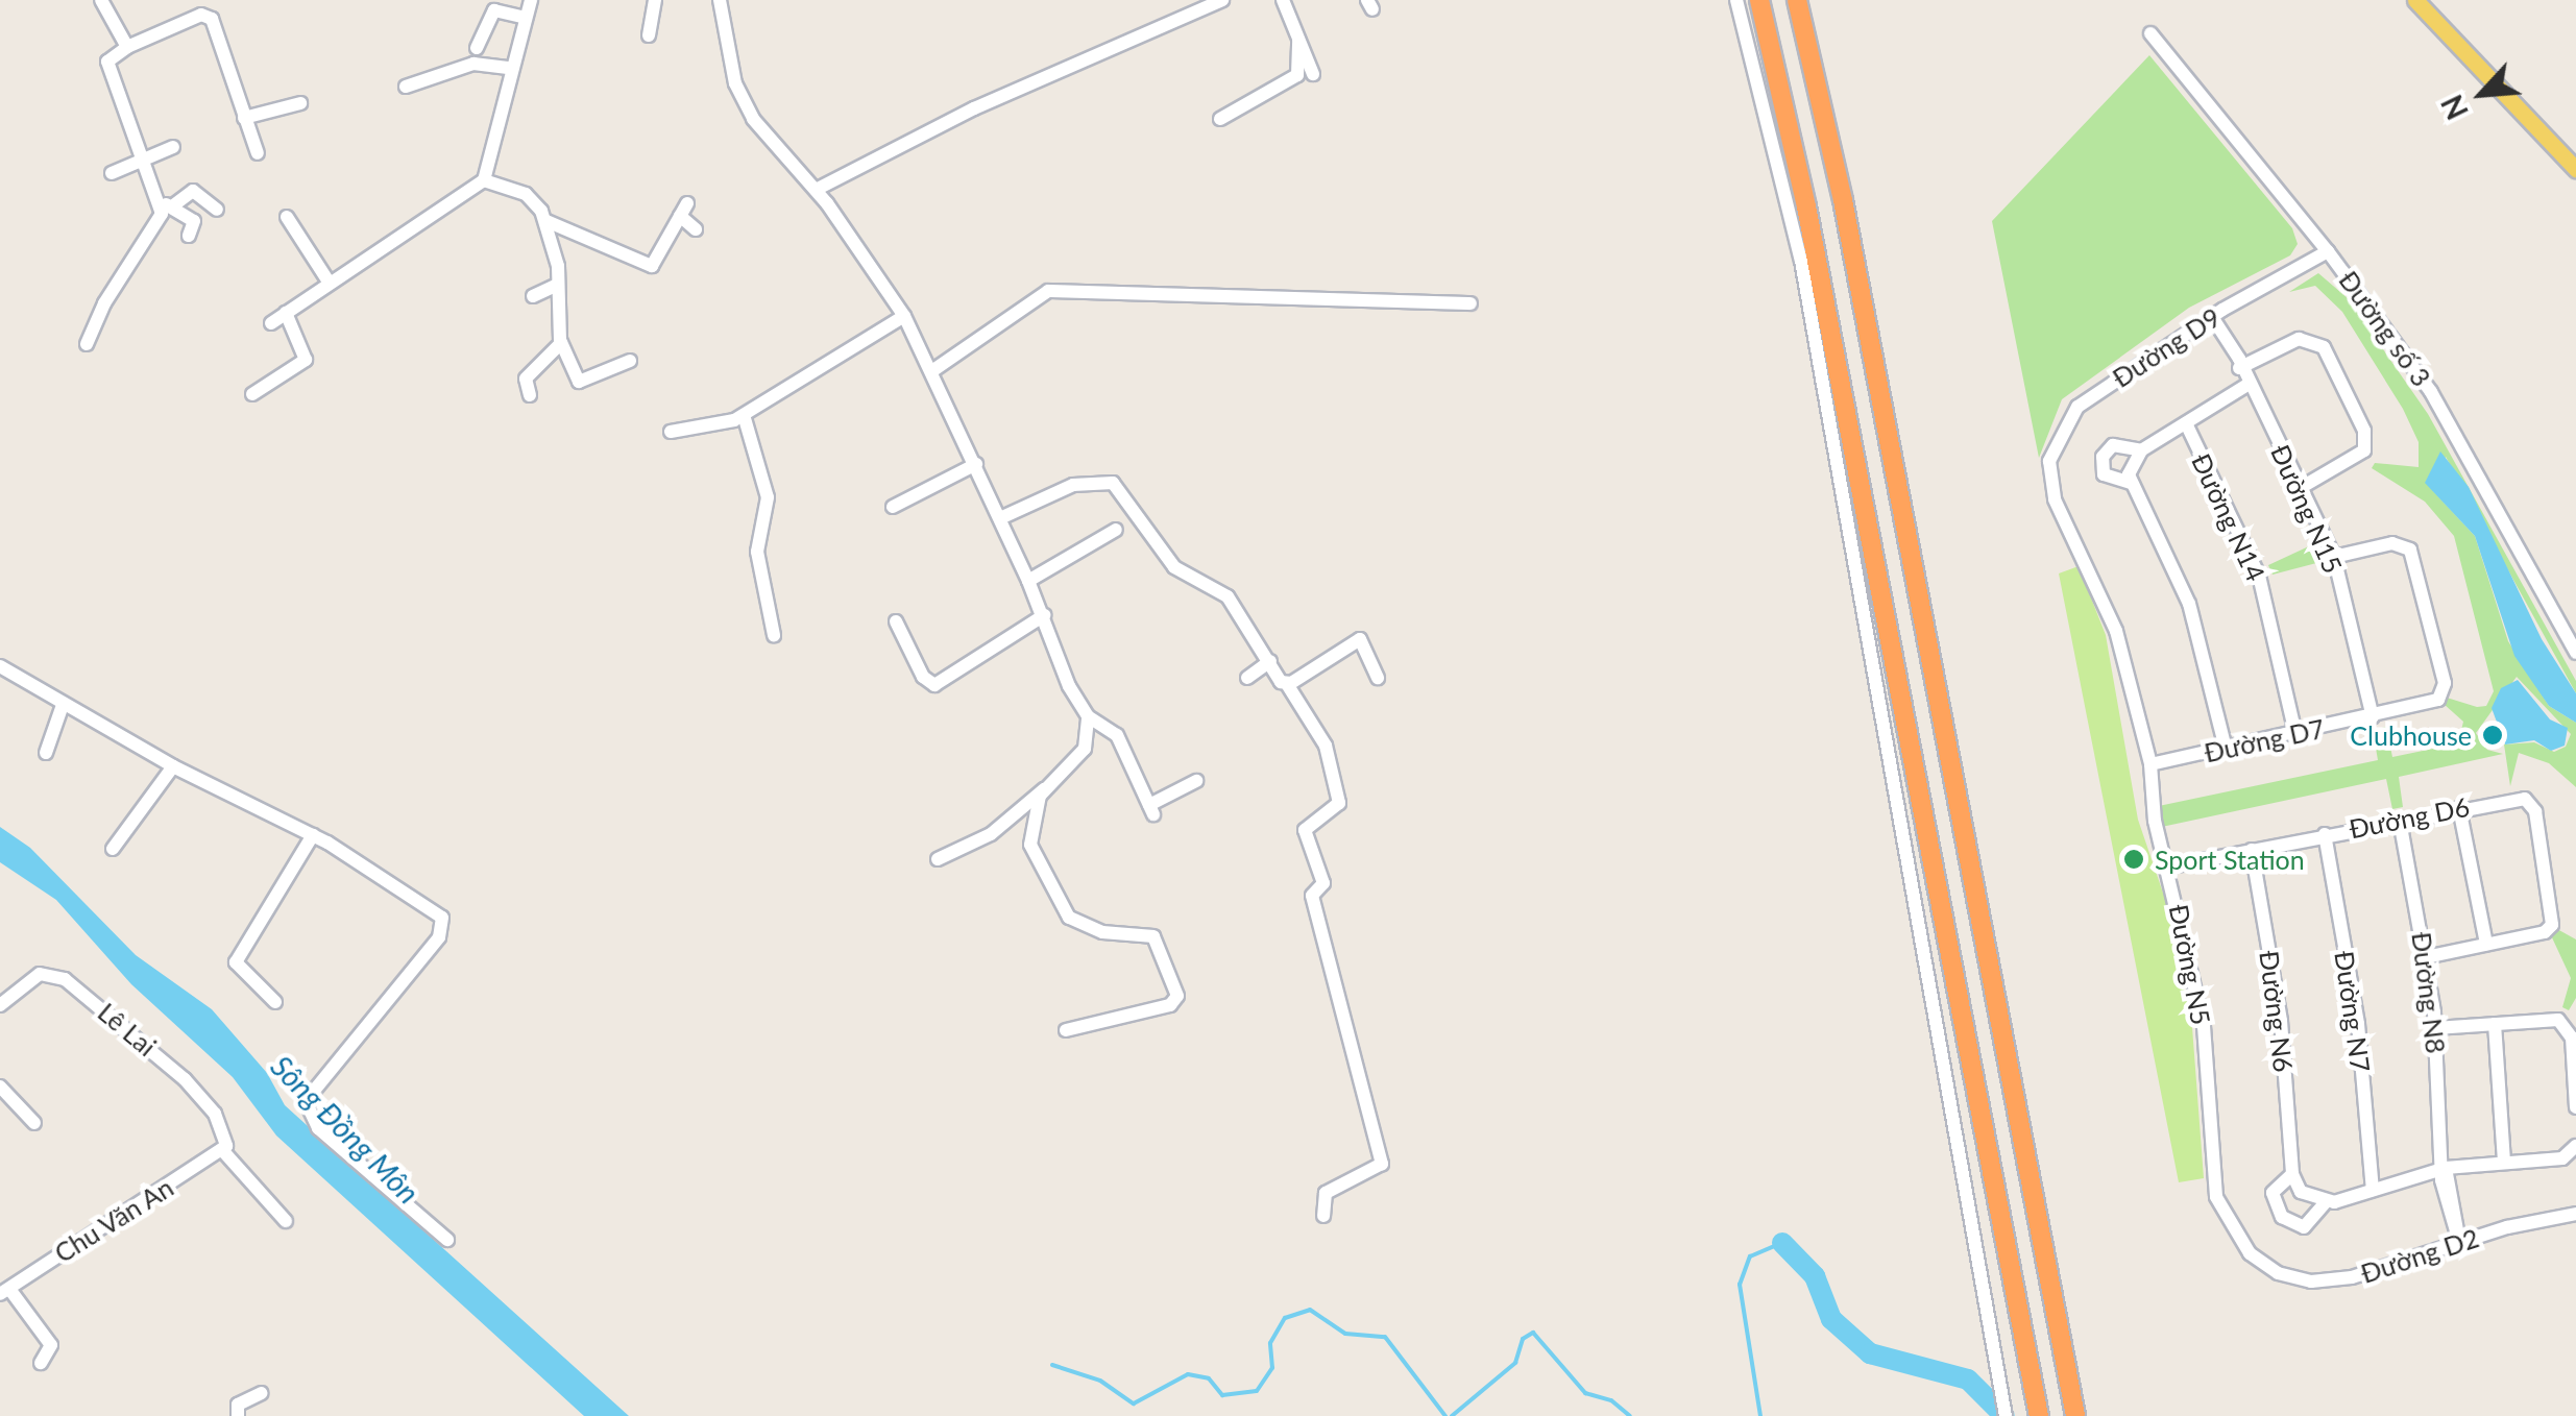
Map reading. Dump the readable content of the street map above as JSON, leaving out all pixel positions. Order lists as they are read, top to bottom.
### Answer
{
  "streets": {
    "street": [
      "Đường số 3",
      "Đường D9",
      "Đường N15",
      "Đường N14",
      "Đường D7",
      "Đường D6",
      "Đường N5",
      "Đường N8",
      "Đường N6",
      "Đường N7",
      "Lê Lai",
      "Chu Văn An",
      "Đường D2"
    ]
  },
  "crossings": [
    ["Đường số 3", "Đường D9"],
    ["Đường D9", "Đường N15"],
    ["Đường D9", "Đường N5"],
    ["Đường N15", "Đường D7"],
    ["Đường N14", "Đường D7"],
    ["Đường D7", "Đường N5"],
    ["Đường D6", "Đường N5"],
    ["Đường D6", "Đường N8"],
    ["Đường D6", "Đường N6"],
    ["Đường D6", "Đường N7"],
    ["Đường N5", "Đường D2"],
    ["Đường N8", "Đường D2"],
    ["Lê Lai", "Chu Văn An"]
  ],
  "water": ["Sông Đồng Môn"],
  "places": ["Clubhouse", "Sport Station"],
  "north": "bottom left"
}
